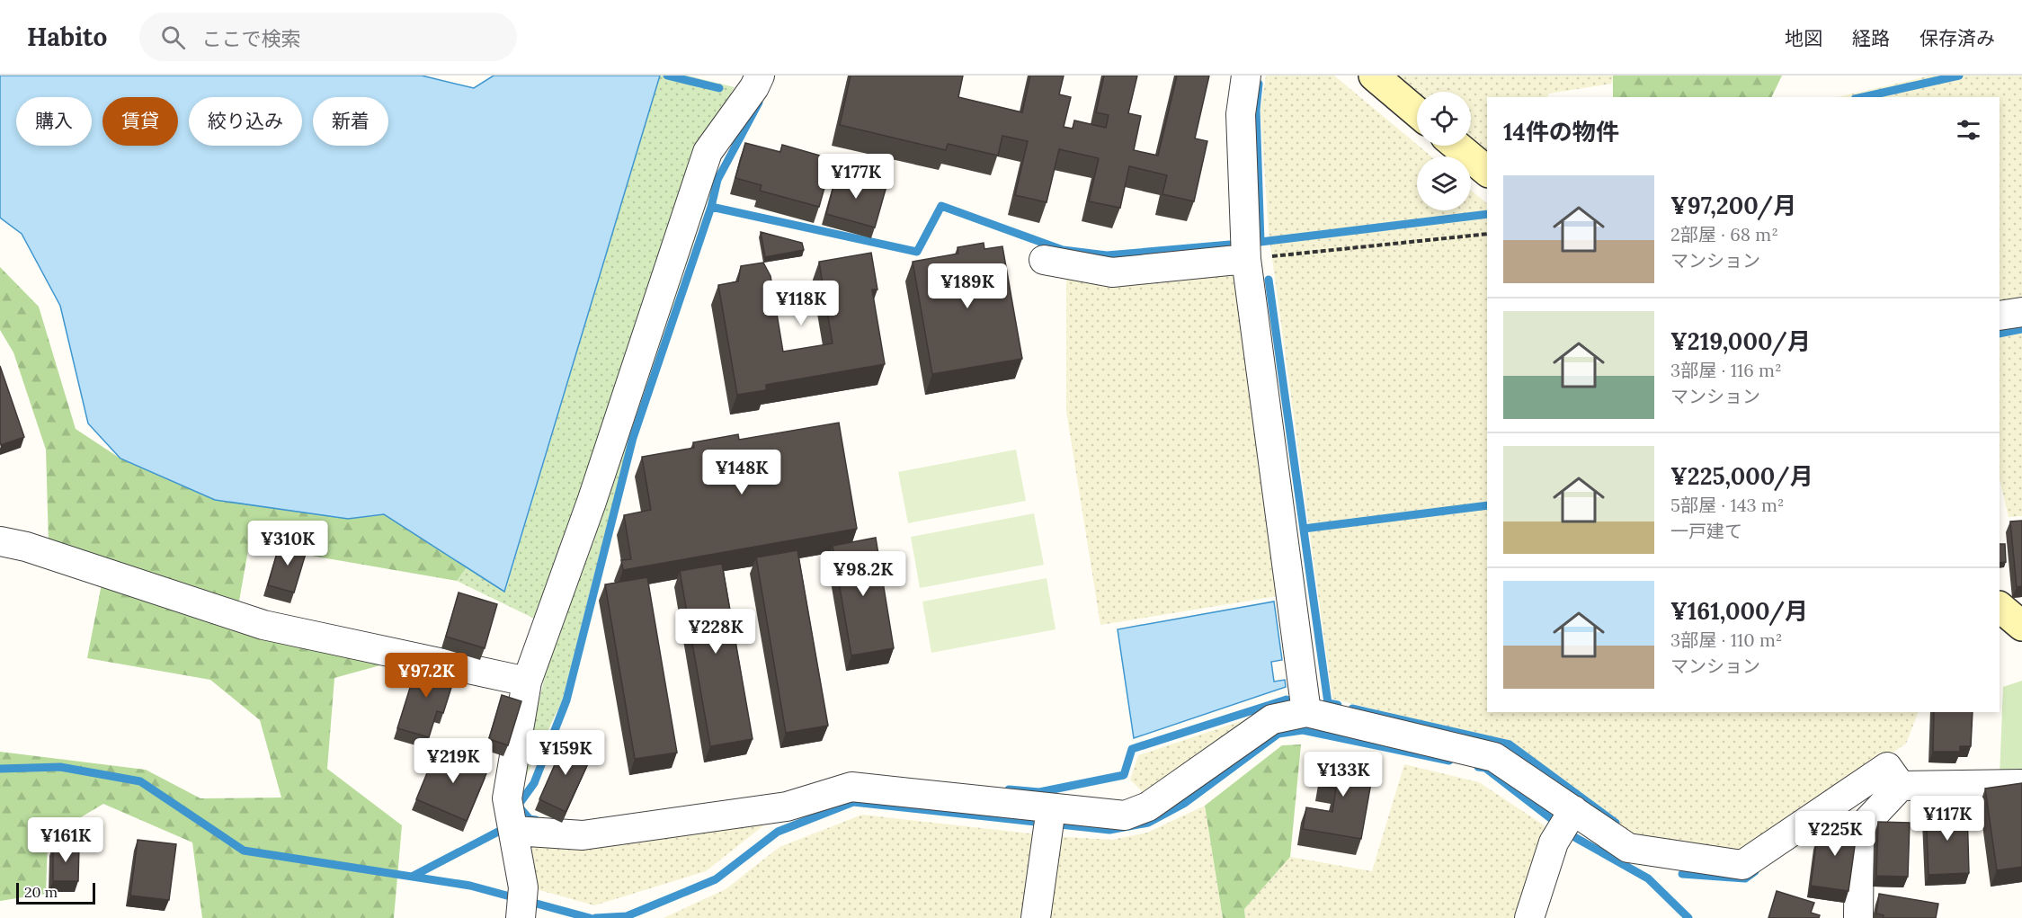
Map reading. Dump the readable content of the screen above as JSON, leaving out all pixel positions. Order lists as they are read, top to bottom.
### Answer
{
  "scale_bar": "20 m",
  "page": {
    "header": "Habito",
    "search": "ここで検索",
    "nav": ["地図", "経路", "保存済み"],
    "chip": [
      "購入",
      "賃貸",
      "絞り込み",
      "新着"
    ],
    "heading": "14件の物件",
    "price": [
      "¥177K",
      "¥189K",
      "¥118K",
      "¥148K",
      "¥310K",
      "¥98.2K",
      "¥228K",
      "¥97.2K",
      "¥159K",
      "¥219K",
      "¥133K",
      "¥117K",
      "¥225K",
      "¥161K"
    ],
    "list": [
      {
        "name": "¥97,200/月",
        "note": "2部屋 · 68 m² · マンション"
      },
      {
        "name": "¥219,000/月",
        "note": "3部屋 · 116 m² · マンション"
      },
      {
        "name": "¥225,000/月",
        "note": "5部屋 · 143 m² · 一戸建て"
      },
      {
        "name": "¥161,000/月",
        "note": "3部屋 · 110 m² · マンション"
      }
    ],
    "scale": "20 m"
  }
}
